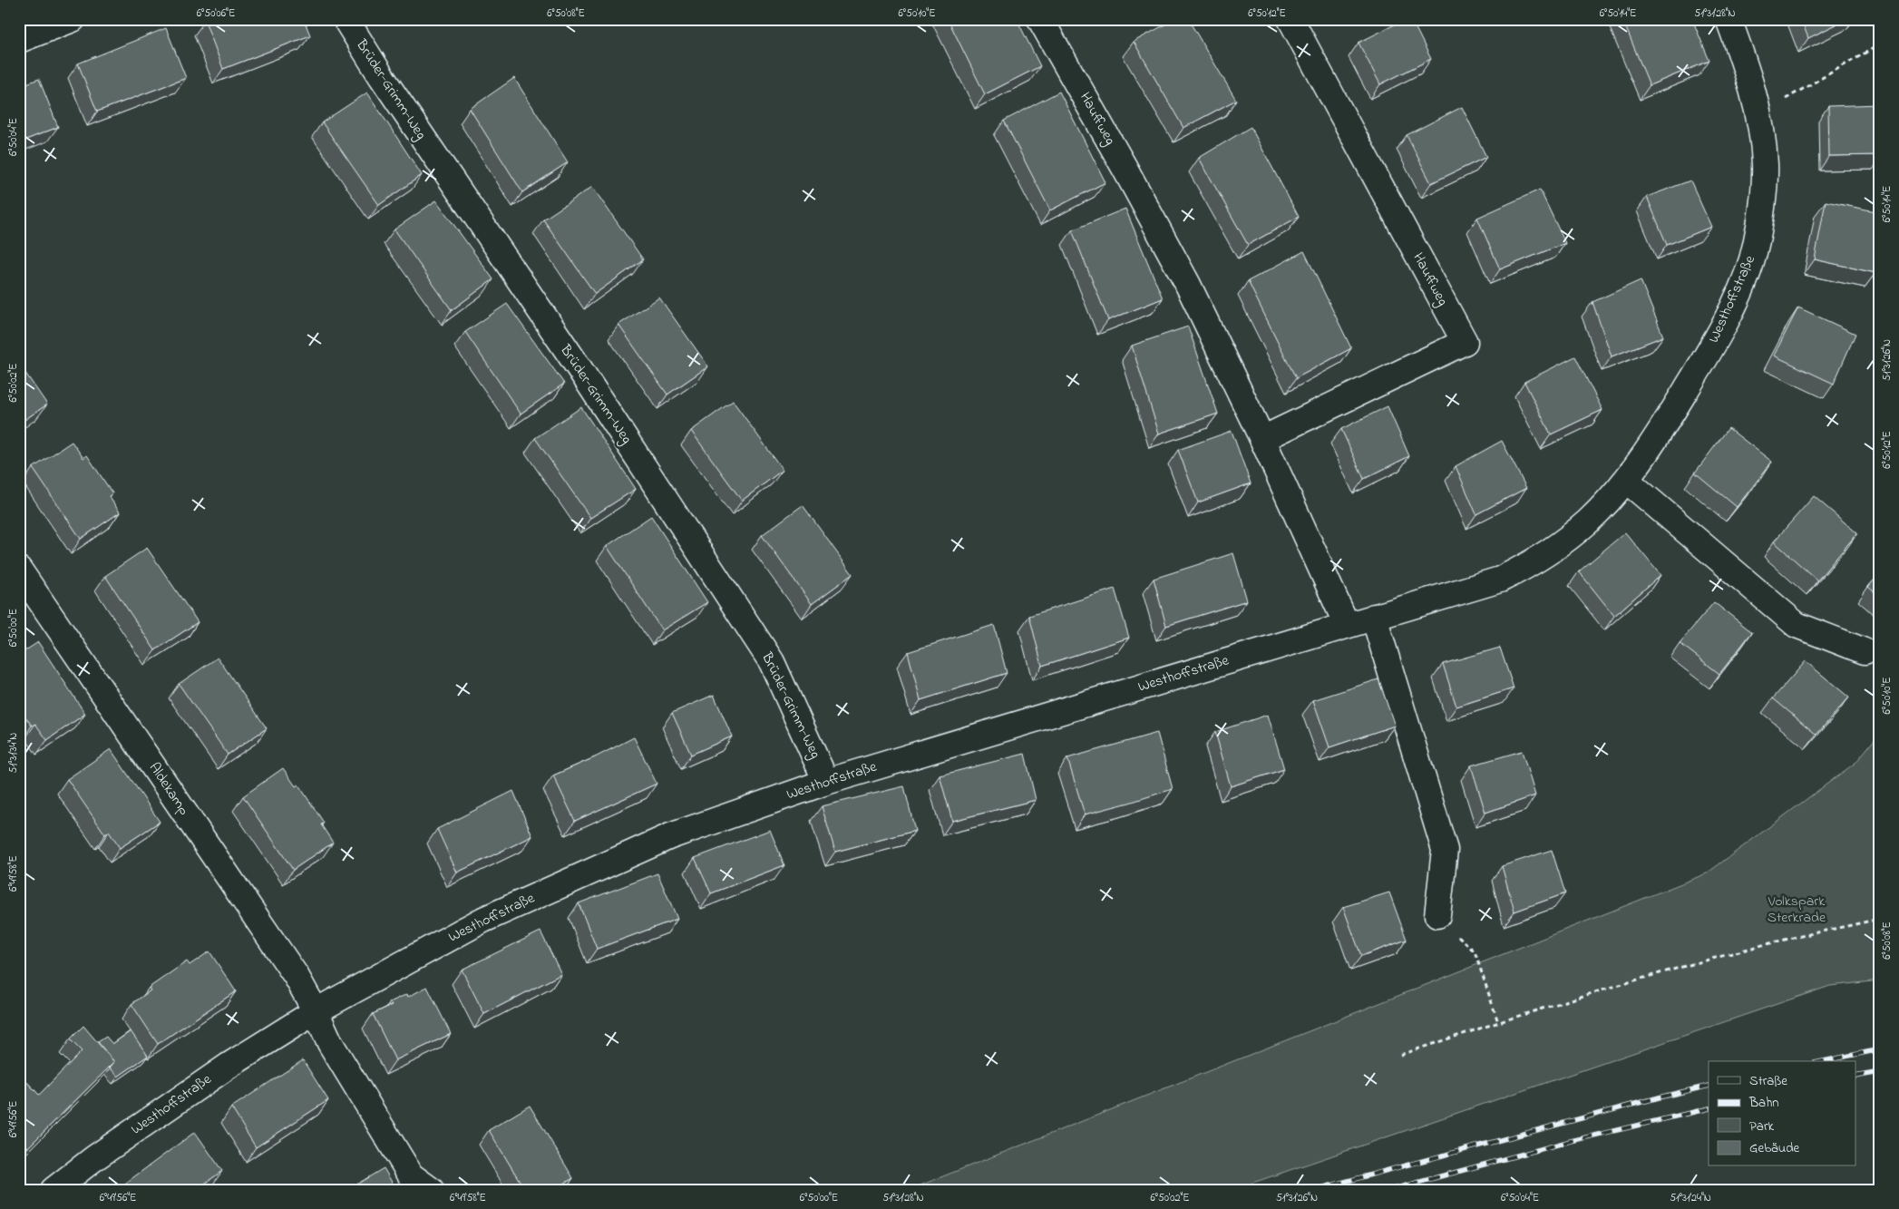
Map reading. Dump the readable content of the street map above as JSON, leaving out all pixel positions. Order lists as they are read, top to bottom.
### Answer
{
  "streets": {
    "street": [
      "Brüder-Grimm-Weg",
      "Hauffweg",
      "Westhoffstraße",
      "Aldekamp"
    ]
  },
  "crossings": [
    ["Brüder-Grimm-Weg", "Westhoffstraße"],
    ["Hauffweg", "Westhoffstraße"],
    ["Westhoffstraße", "Aldekamp"]
  ],
  "parks": ["Volkspark Sterkrade"],
  "legend": [
    "Straße",
    "Bahn",
    "Park",
    "Gebäude"
  ],
  "coordinates": [
    "6°50'06\"E",
    "6°50'08\"E",
    "6°50'10\"E",
    "6°50'12\"E",
    "6°50'14\"E",
    "51°31'28\"N",
    "6°50'04\"E",
    "51°31'26\"N",
    "6°50'02\"E",
    "6°50'00\"E",
    "51°31'34\"N",
    "6°49'58\"E",
    "6°49'56\"E",
    "51°31'24\"N"
  ]
}
